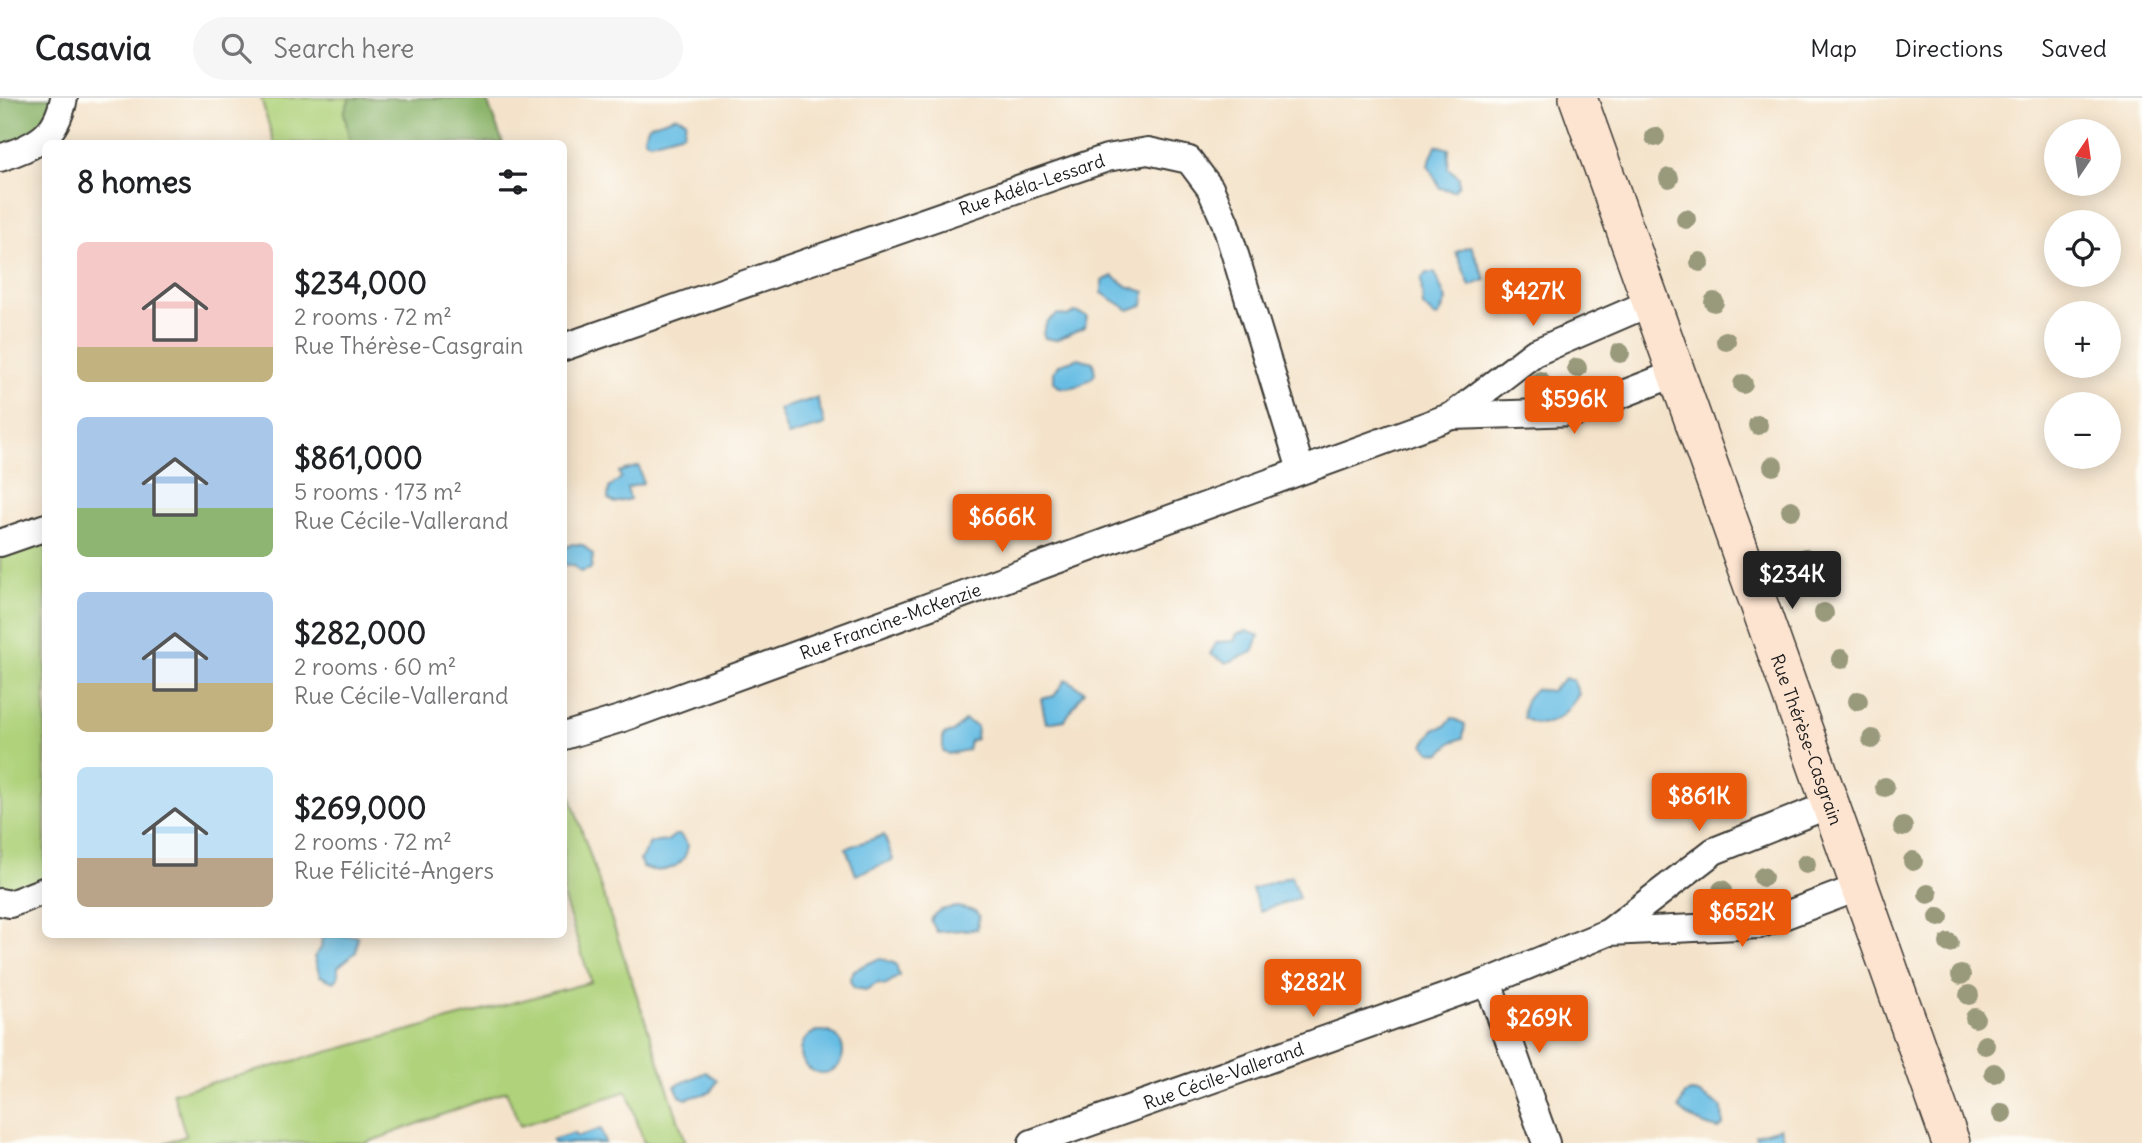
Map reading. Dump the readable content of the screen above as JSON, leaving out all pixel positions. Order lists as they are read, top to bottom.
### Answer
{
  "streets": {
    "street": [
      "Rue Adéla-Lessard",
      "Rue Francine-McKenzie",
      "Rue Thérèse-Casgrain",
      "Rue Cécile-Vallerand"
    ]
  },
  "crossings": [
    ["Rue Adéla-Lessard", "Rue Francine-McKenzie"],
    ["Rue Francine-McKenzie", "Rue Thérèse-Casgrain"],
    ["Rue Thérèse-Casgrain", "Rue Cécile-Vallerand"]
  ],
  "north": "top",
  "page": {
    "header": "Casavia",
    "search": "Search here",
    "nav": ["Map", "Directions", "Saved"],
    "map_buttons": ["+", "−"],
    "heading": "8 homes",
    "list": [
      {
        "name": "$234,000",
        "note": "2 rooms · 72 m² · Rue Thérèse-Casgrain"
      },
      {
        "name": "$861,000",
        "note": "5 rooms · 173 m² · Rue Cécile-Vallerand"
      },
      {
        "name": "$282,000",
        "note": "2 rooms · 60 m² · Rue Cécile-Vallerand"
      },
      {
        "name": "$269,000",
        "note": "2 rooms · 72 m² · Rue Félicité-Angers"
      }
    ],
    "price": [
      "$427K",
      "$596K",
      "$666K",
      "$234K",
      "$861K",
      "$652K",
      "$282K",
      "$269K"
    ]
  }
}
